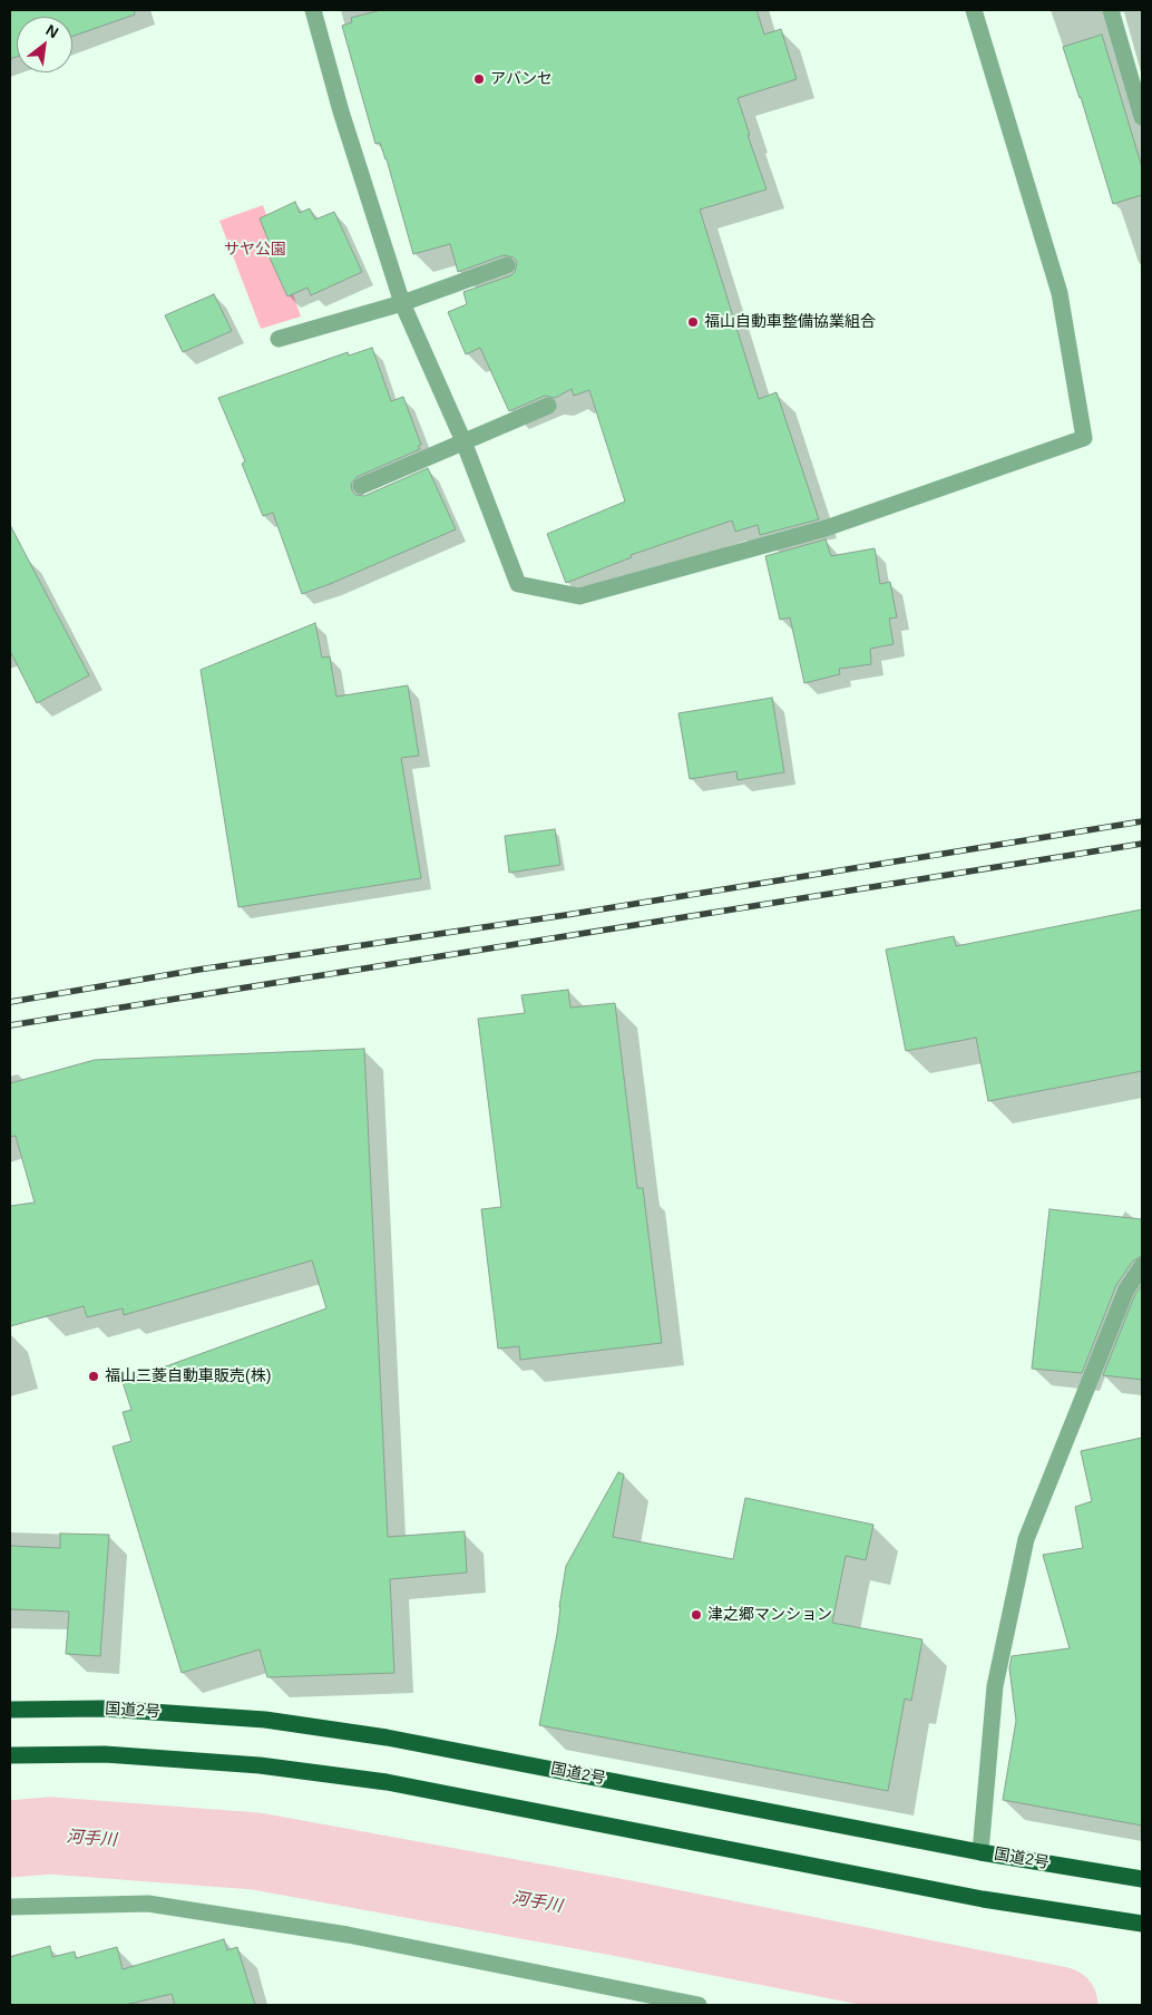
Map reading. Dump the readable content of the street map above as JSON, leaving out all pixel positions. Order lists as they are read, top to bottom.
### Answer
{
  "streets": {
    "highway": ["国道2号"]
  },
  "water": ["河手川"],
  "parks": ["サヤ公園"],
  "places": [
    "アバンセ",
    "福山自動車整備協業組合",
    "福山三菱自動車販売(株)",
    "津之郷マンション"
  ],
  "north": "top right"
}
